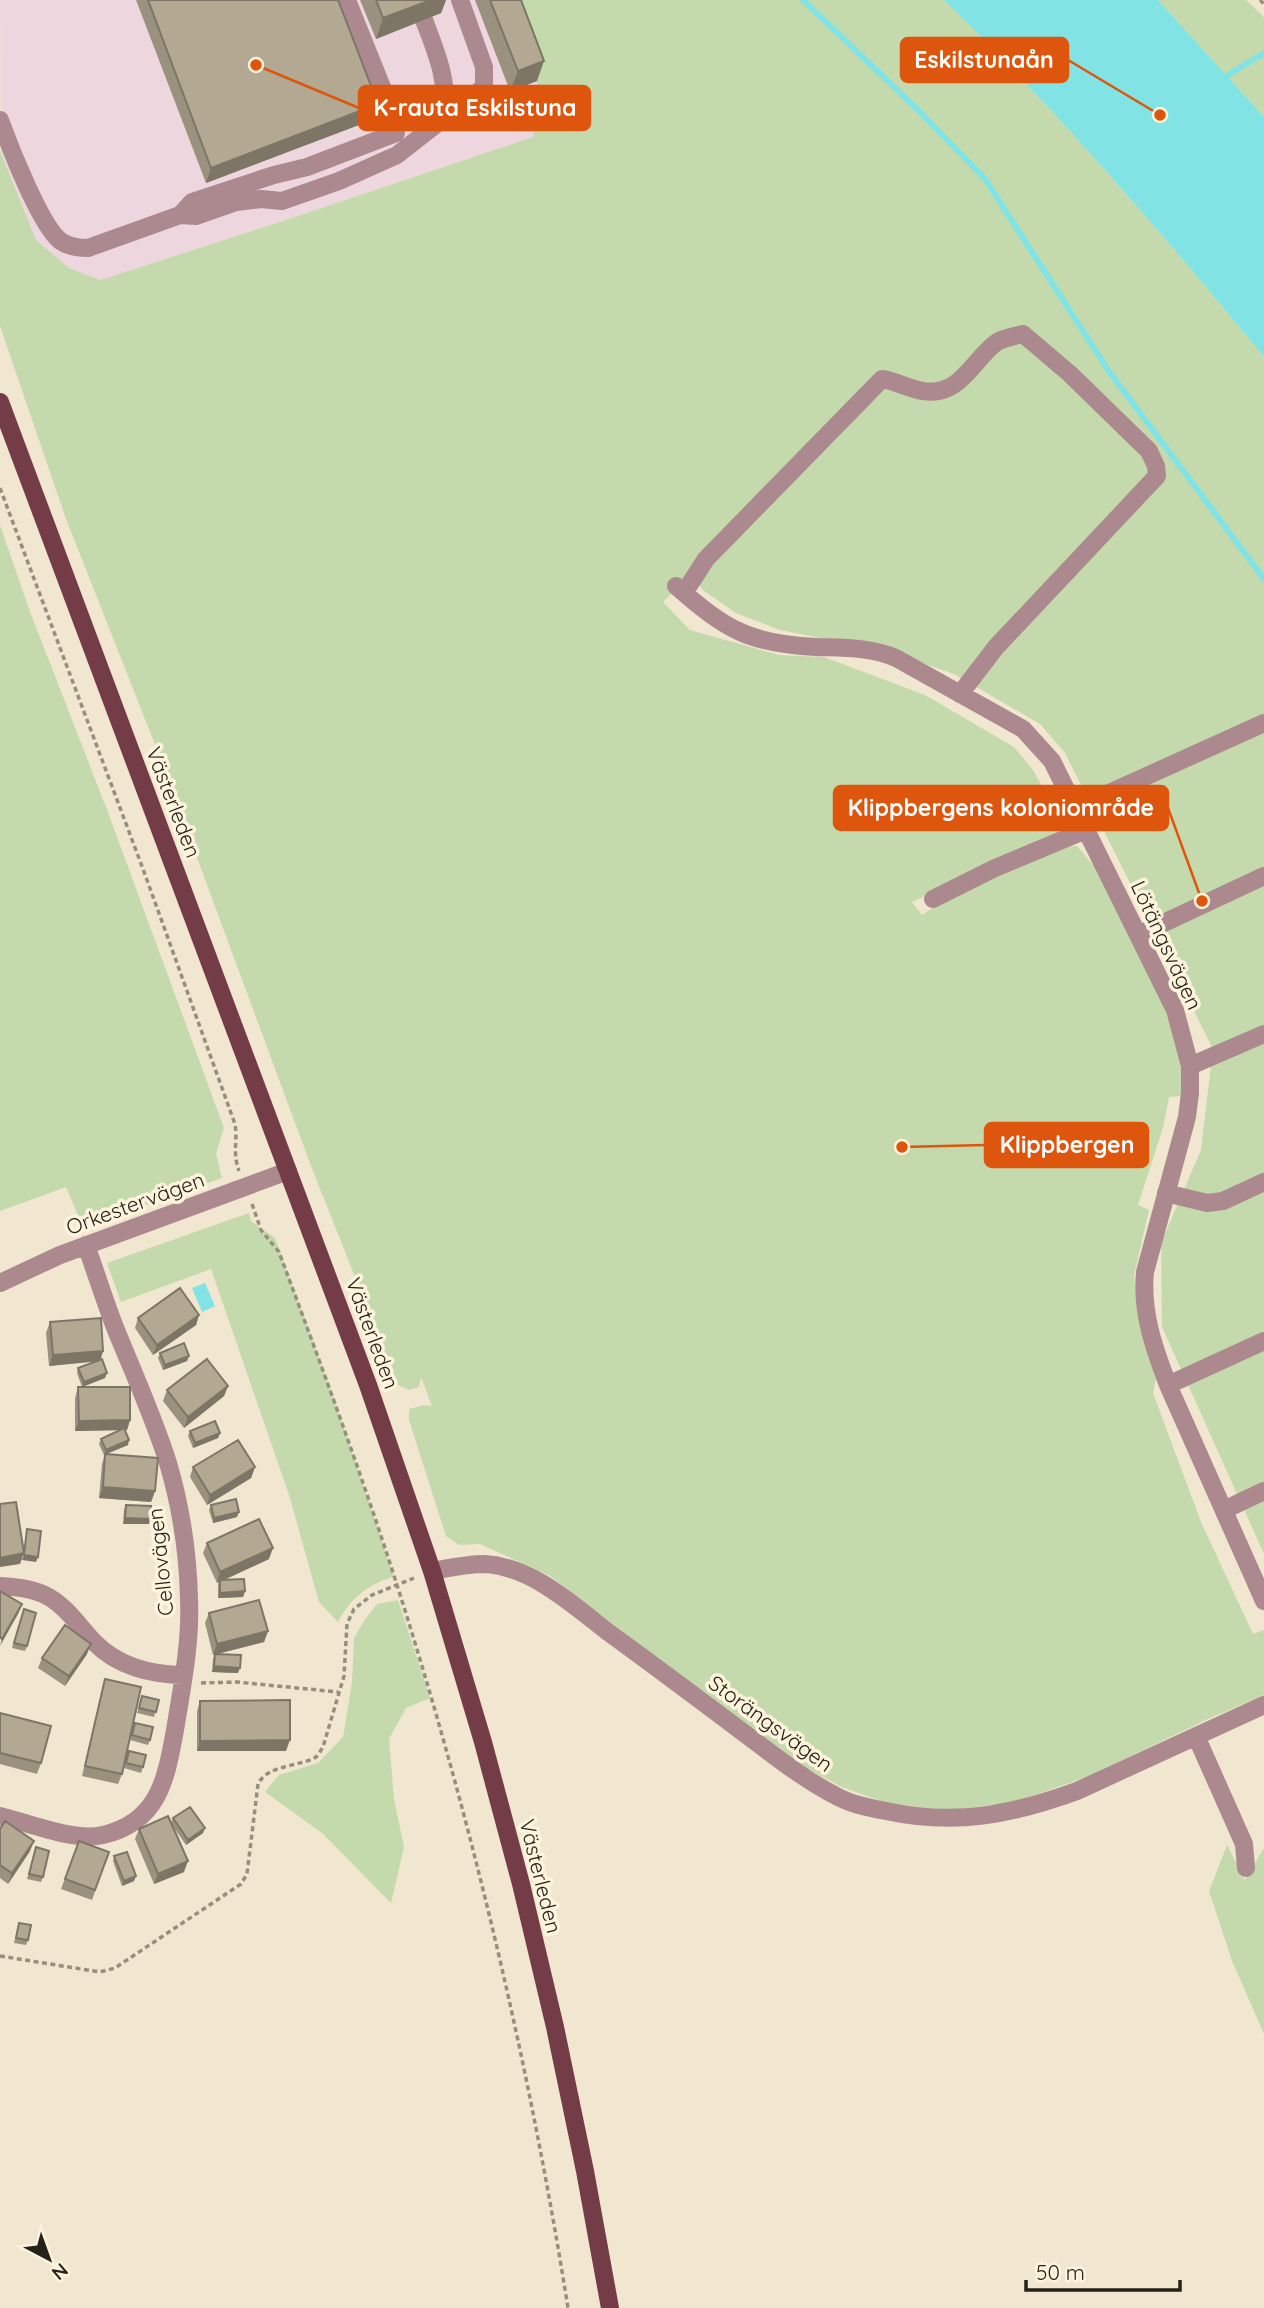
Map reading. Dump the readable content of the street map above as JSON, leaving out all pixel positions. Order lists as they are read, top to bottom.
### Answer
{
  "streets": {
    "main road": ["Västerleden"],
    "street": [
      "Lötängsvägen",
      "Orkestervägen",
      "Cellovägen",
      "Storängsvägen"
    ]
  },
  "crossings": [
    ["Västerleden", "Orkestervägen"],
    ["Västerleden", "Storängsvägen"],
    ["Orkestervägen", "Cellovägen"]
  ],
  "places": [
    "K-rauta Eskilstuna",
    "Eskilstunaån",
    "Klippbergens koloniområde",
    "Klippbergen"
  ],
  "scale_bar": "50 m",
  "north": "bottom right"
}
